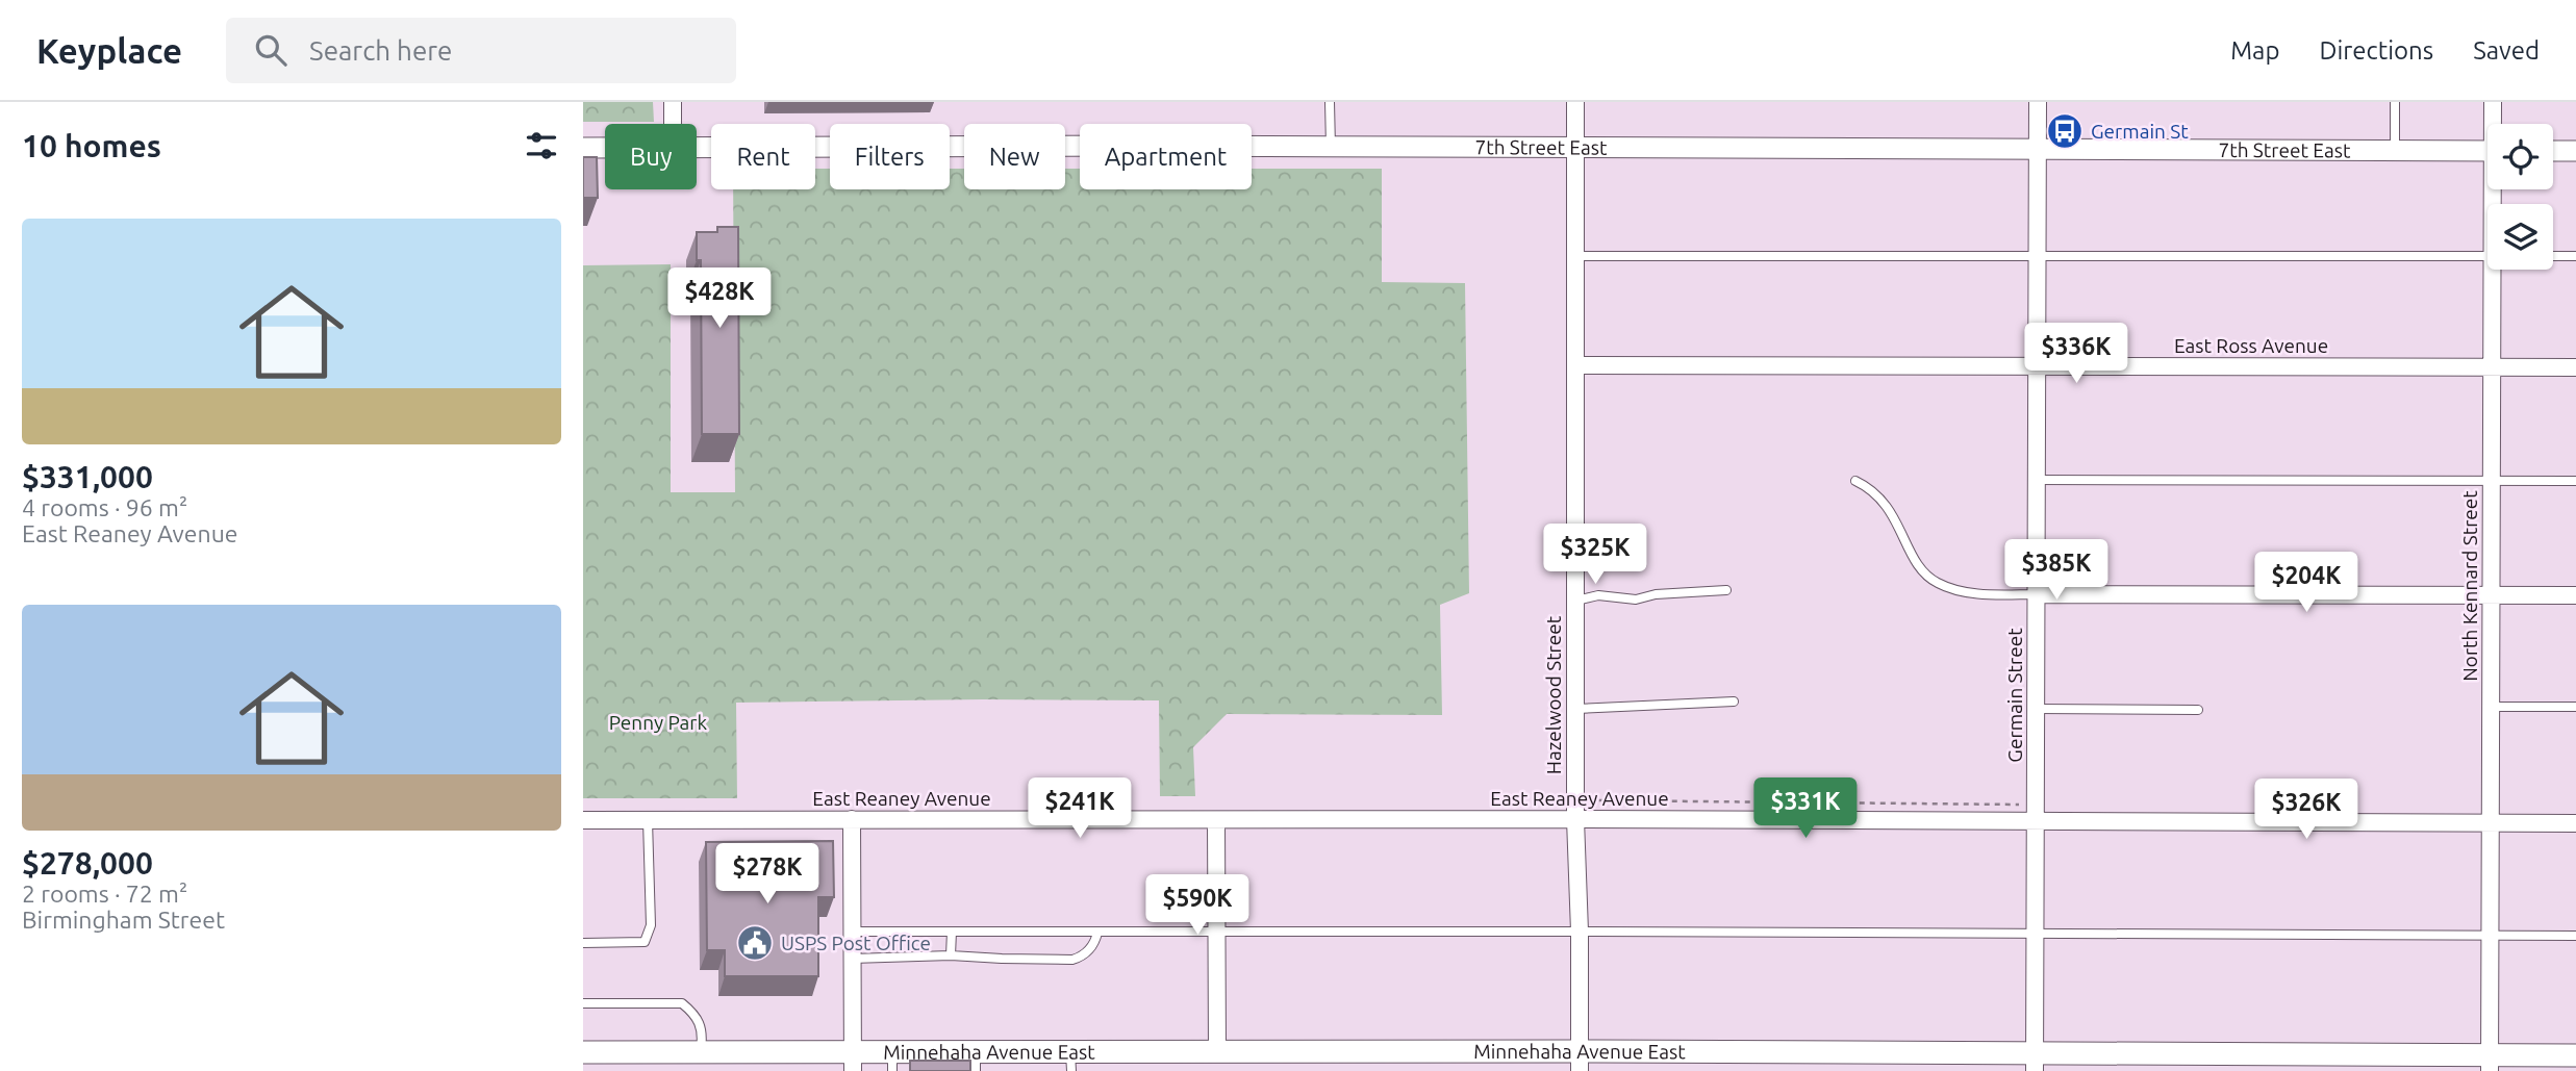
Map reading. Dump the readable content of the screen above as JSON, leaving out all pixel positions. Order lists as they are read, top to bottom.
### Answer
{
  "streets": {
    "main road": ["Minnehaha Avenue East"],
    "street": [
      "7th Street East",
      "East Ross Avenue",
      "North Kennard Street",
      "Hazelwood Street",
      "Germain Street",
      "East Reaney Avenue"
    ]
  },
  "crossings": [
    ["7th Street East", "Hazelwood Street"],
    ["7th Street East", "Germain Street"],
    ["East Ross Avenue", "North Kennard Street"],
    ["East Ross Avenue", "Hazelwood Street"],
    ["East Ross Avenue", "Germain Street"],
    ["North Kennard Street", "East Reaney Avenue"],
    ["North Kennard Street", "Minnehaha Avenue East"],
    ["Hazelwood Street", "East Reaney Avenue"],
    ["Hazelwood Street", "Minnehaha Avenue East"],
    ["Germain Street", "East Reaney Avenue"],
    ["Germain Street", "Minnehaha Avenue East"]
  ],
  "parks": ["Penny Park"],
  "places": {
    "bus stop": ["Germain St"],
    "public building": ["USPS Post Office"]
  },
  "page": {
    "header": "Keyplace",
    "search": "Search here",
    "nav": ["Map", "Directions", "Saved"],
    "heading": "10 homes",
    "chip": [
      "Buy",
      "Rent",
      "Filters",
      "New",
      "Apartment"
    ],
    "list": [
      {
        "name": "$331,000",
        "note": "4 rooms · 96 m² · East Reaney Avenue"
      },
      {
        "name": "$278,000",
        "note": "2 rooms · 72 m² · Birmingham Street"
      }
    ],
    "price": [
      "$428K",
      "$336K",
      "$325K",
      "$385K",
      "$204K",
      "$241K",
      "$331K",
      "$326K",
      "$278K",
      "$590K"
    ]
  }
}
